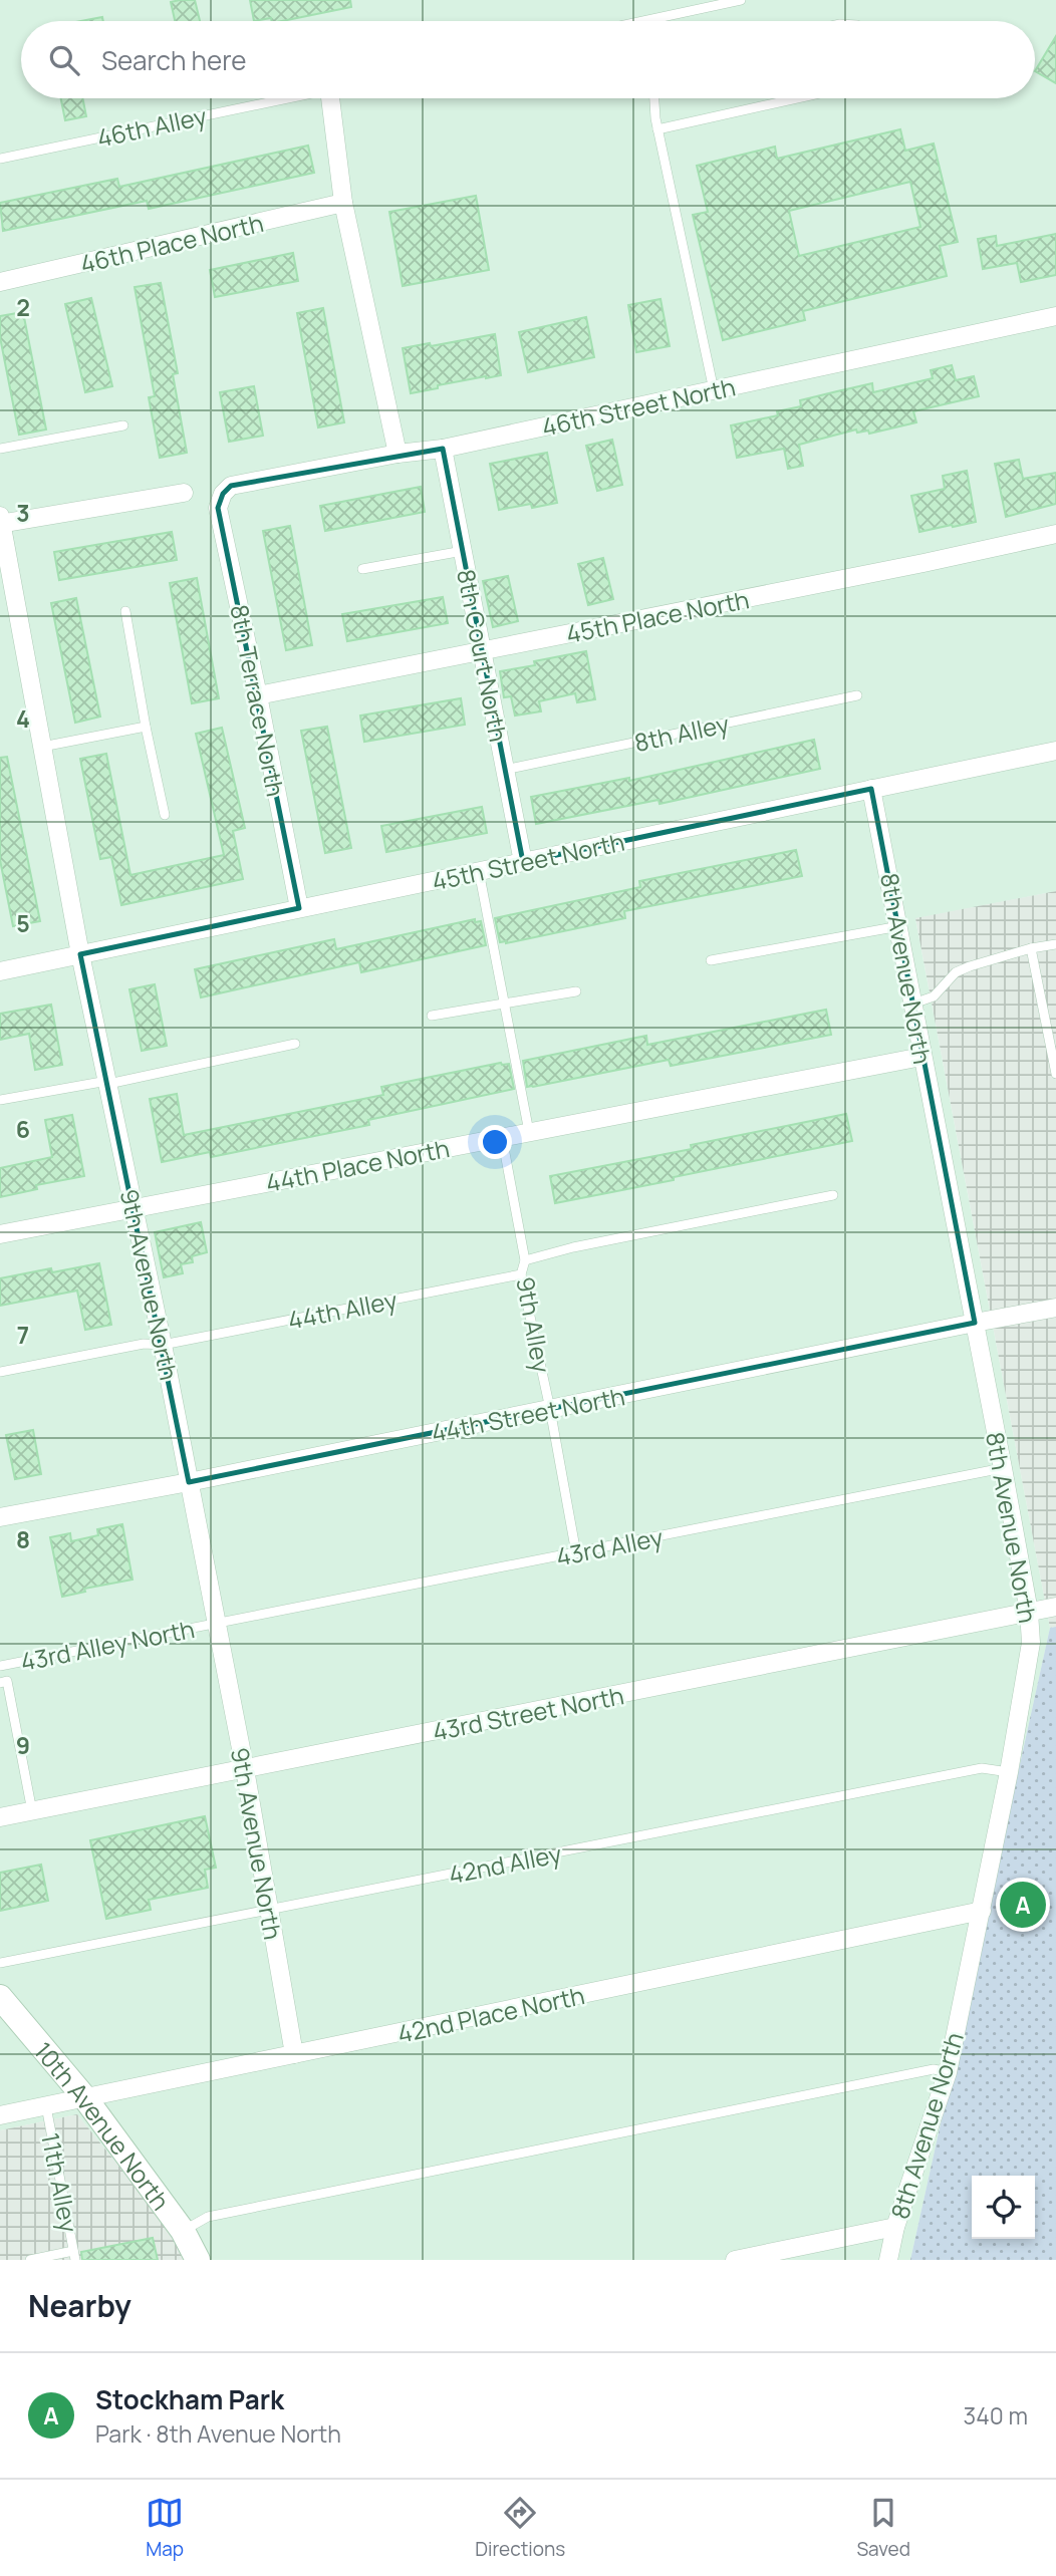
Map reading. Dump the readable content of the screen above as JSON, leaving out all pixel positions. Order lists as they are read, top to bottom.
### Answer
{
  "streets": {
    "street": [
      "46th Place North",
      "46th Street North",
      "45th Place North",
      "8th Court North",
      "8th Terrace North",
      "45th Street North",
      "8th Avenue North",
      "44th Place North",
      "9th Avenue North",
      "44th Street North",
      "43rd Street North",
      "42nd Place North",
      "10th Avenue North"
    ],
    "lane": [
      "46th Alley",
      "8th Alley",
      "44th Alley",
      "9th Alley",
      "43rd Alley",
      "43rd Alley North",
      "42nd Alley",
      "11th Alley"
    ]
  },
  "crossings": [
    ["46th Street North", "8th Court North"],
    ["46th Street North", "8th Terrace North"],
    ["45th Place North", "8th Court North"],
    ["45th Place North", "8th Terrace North"],
    ["8th Court North", "8th Alley"],
    ["8th Court North", "45th Street North"],
    ["8th Terrace North", "45th Street North"],
    ["45th Street North", "8th Avenue North"],
    ["45th Street North", "9th Avenue North"],
    ["8th Avenue North", "44th Place North"],
    ["8th Avenue North", "44th Street North"],
    ["8th Avenue North", "43rd Alley"],
    ["8th Avenue North", "43rd Street North"],
    ["8th Avenue North", "42nd Alley"],
    ["8th Avenue North", "42nd Place North"],
    ["44th Place North", "9th Avenue North"],
    ["44th Place North", "9th Alley"],
    ["9th Avenue North", "44th Alley"],
    ["9th Avenue North", "44th Street North"],
    ["9th Avenue North", "43rd Alley"],
    ["9th Avenue North", "43rd Alley North"],
    ["9th Avenue North", "43rd Street North"],
    ["9th Avenue North", "42nd Alley"],
    ["9th Avenue North", "42nd Place North"],
    ["44th Alley", "9th Alley"],
    ["9th Alley", "44th Street North"],
    ["9th Alley", "43rd Alley"],
    ["43rd Alley", "43rd Alley North"],
    ["42nd Place North", "10th Avenue North"],
    ["42nd Place North", "11th Alley"]
  ],
  "page": {
    "search": "Search here",
    "pins": "A",
    "heading": "Nearby",
    "list": [
      {
        "mark": "A",
        "name": "Stockham Park",
        "note": "Park · 8th Avenue North",
        "value": "340 m"
      }
    ],
    "nav": ["Map", "Directions", "Saved"]
  },
  "grid": {
    "rows": [
      "2",
      "3",
      "4",
      "5",
      "6",
      "7",
      "8",
      "9"
    ]
  }
}
